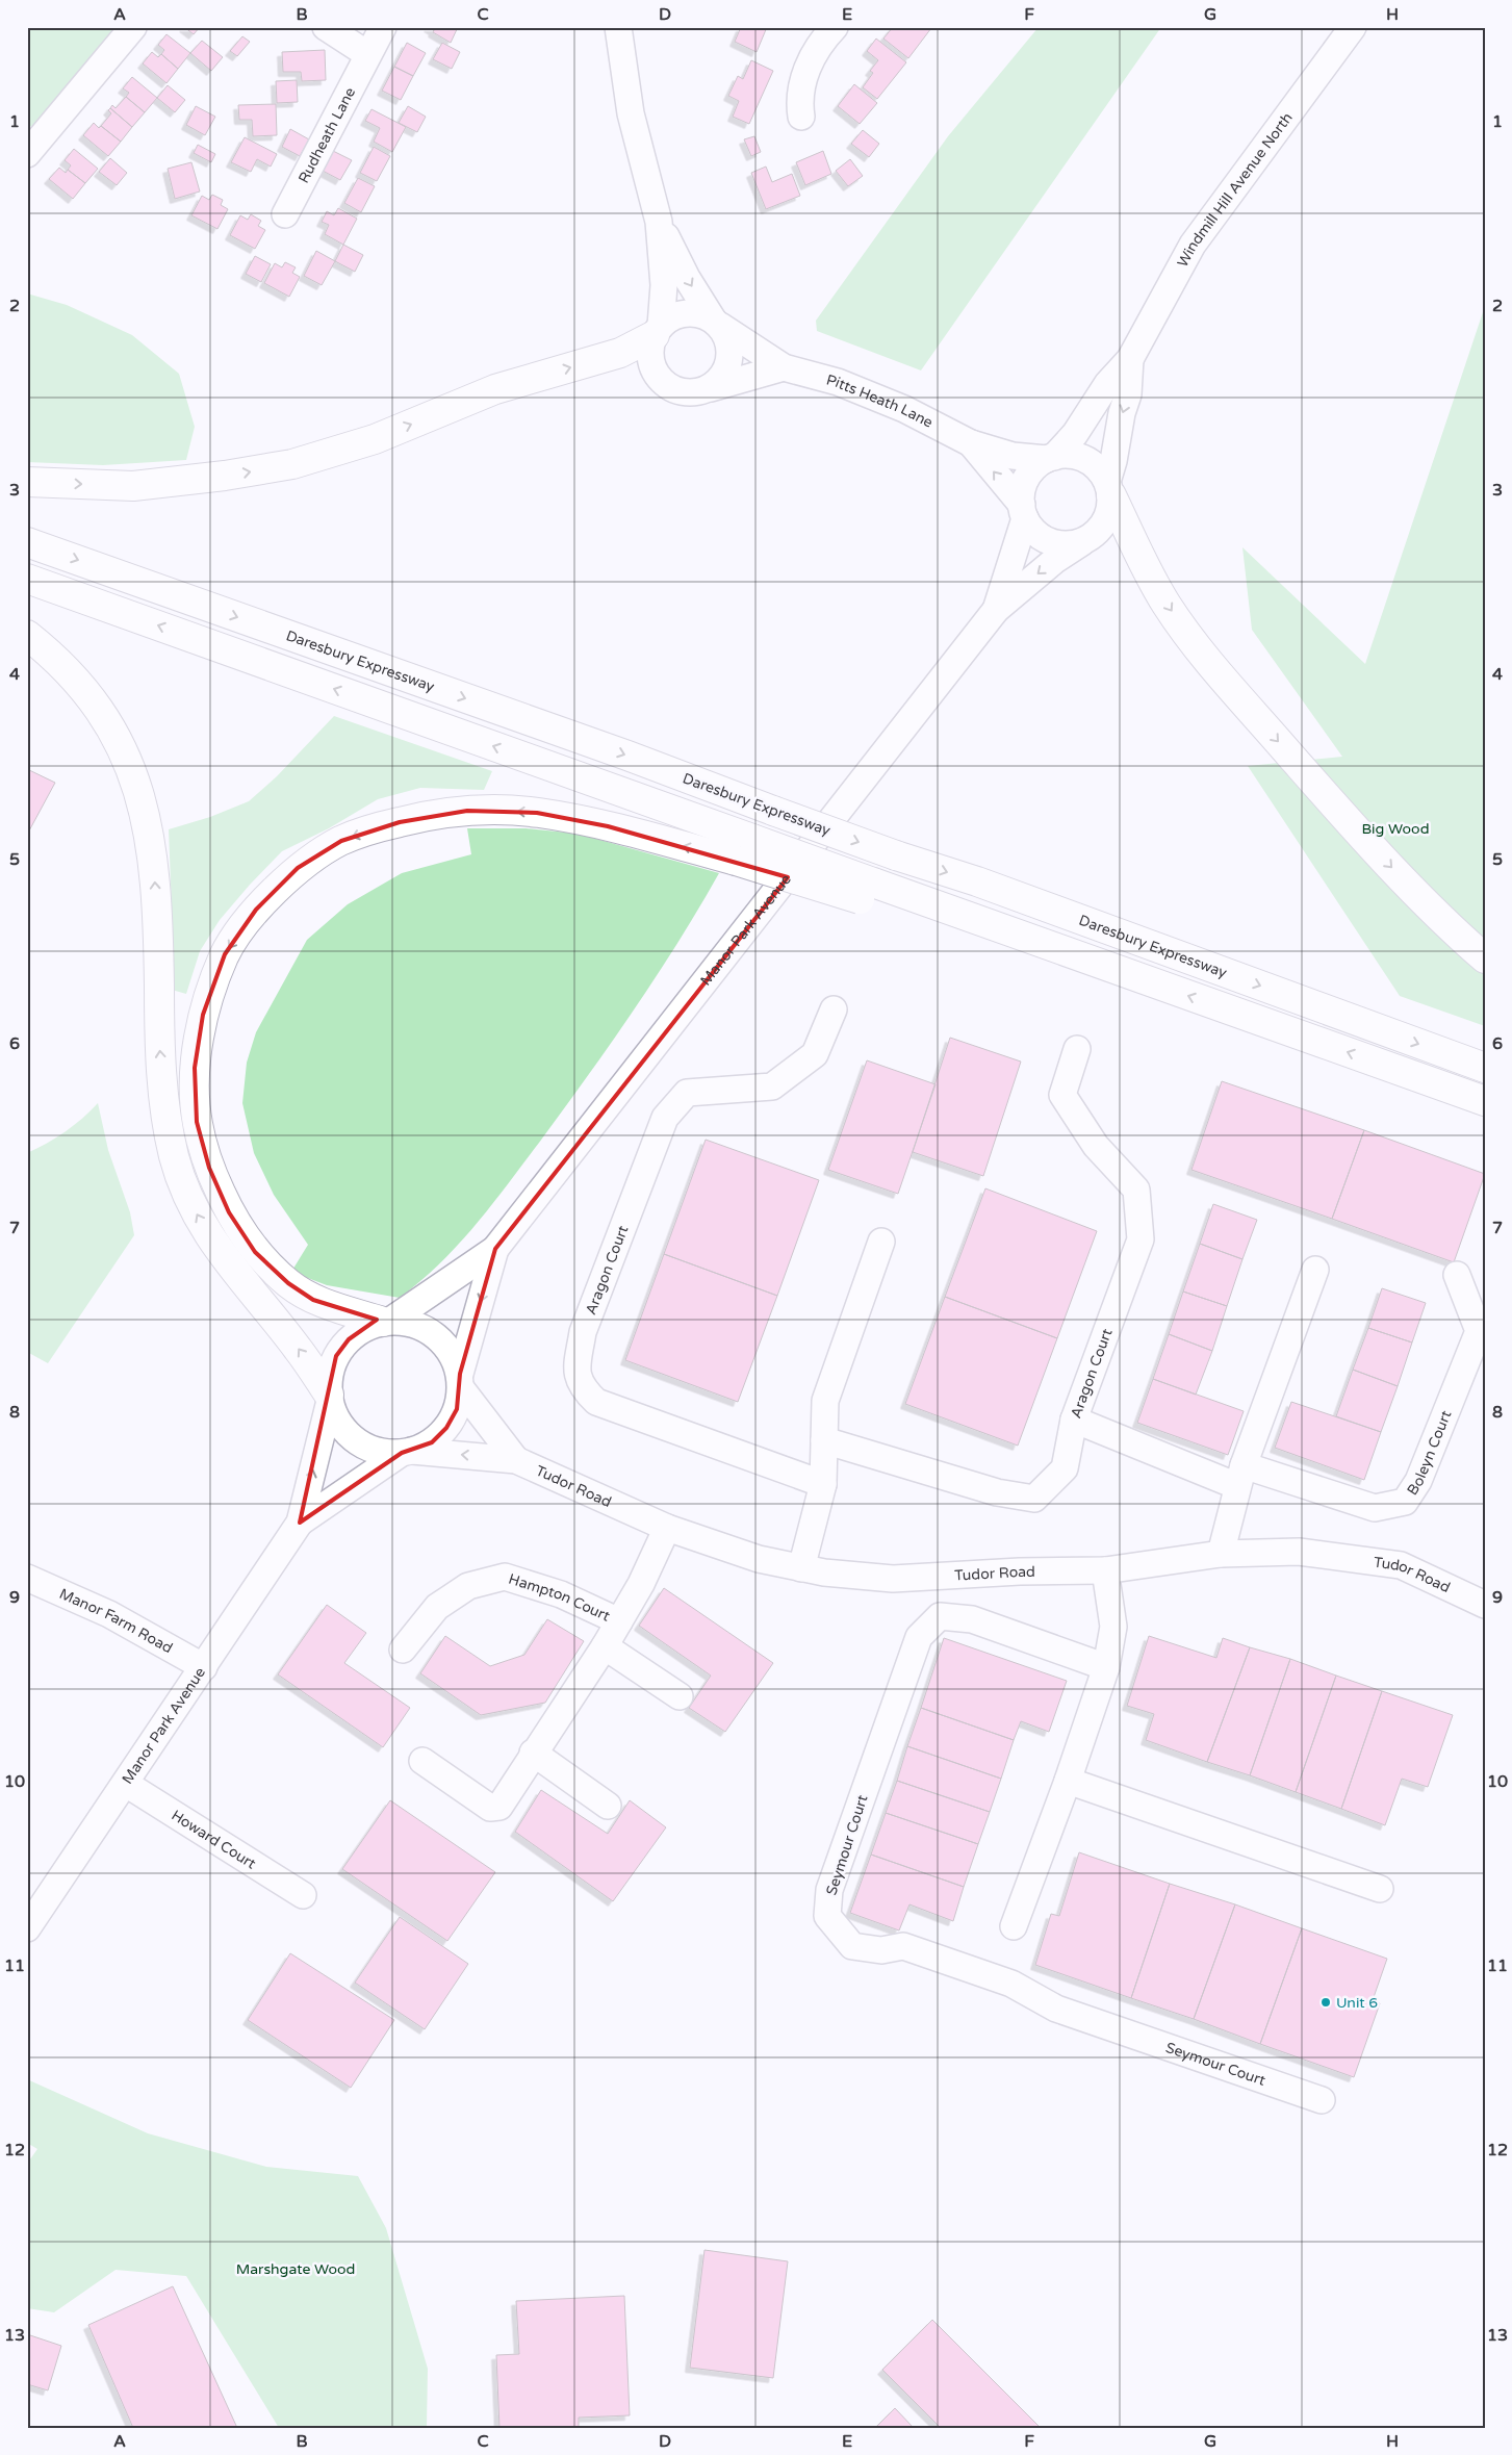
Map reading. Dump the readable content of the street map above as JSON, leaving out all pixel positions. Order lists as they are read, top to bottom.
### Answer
{
  "streets": {
    "main road": ["Daresbury Expressway"],
    "street": [
      "Rudheath Lane",
      "Windmill Hill Avenue North",
      "Pitts Heath Lane",
      "Manor Park Avenue",
      "Aragon Court",
      "Boleyn Court",
      "Tudor Road",
      "Hampton Court",
      "Manor Farm Road",
      "Howard Court",
      "Seymour Court"
    ]
  },
  "crossings": [
    ["Windmill Hill Avenue North", "Pitts Heath Lane"],
    ["Windmill Hill Avenue North", "Manor Park Avenue"],
    ["Pitts Heath Lane", "Manor Park Avenue"],
    ["Manor Park Avenue", "Tudor Road"],
    ["Manor Park Avenue", "Manor Farm Road"],
    ["Manor Park Avenue", "Howard Court"],
    ["Aragon Court", "Boleyn Court"],
    ["Tudor Road", "Hampton Court"]
  ],
  "parks": ["Big Wood", "Marshgate Wood"],
  "places": ["Unit 6"],
  "grid": {
    "columns": [
      "A",
      "B",
      "C",
      "D",
      "E",
      "F",
      "G",
      "H"
    ],
    "rows": [
      "1",
      "2",
      "3",
      "4",
      "5",
      "6",
      "7",
      "8",
      "9",
      "10",
      "11",
      "12",
      "13"
    ]
  }
}
